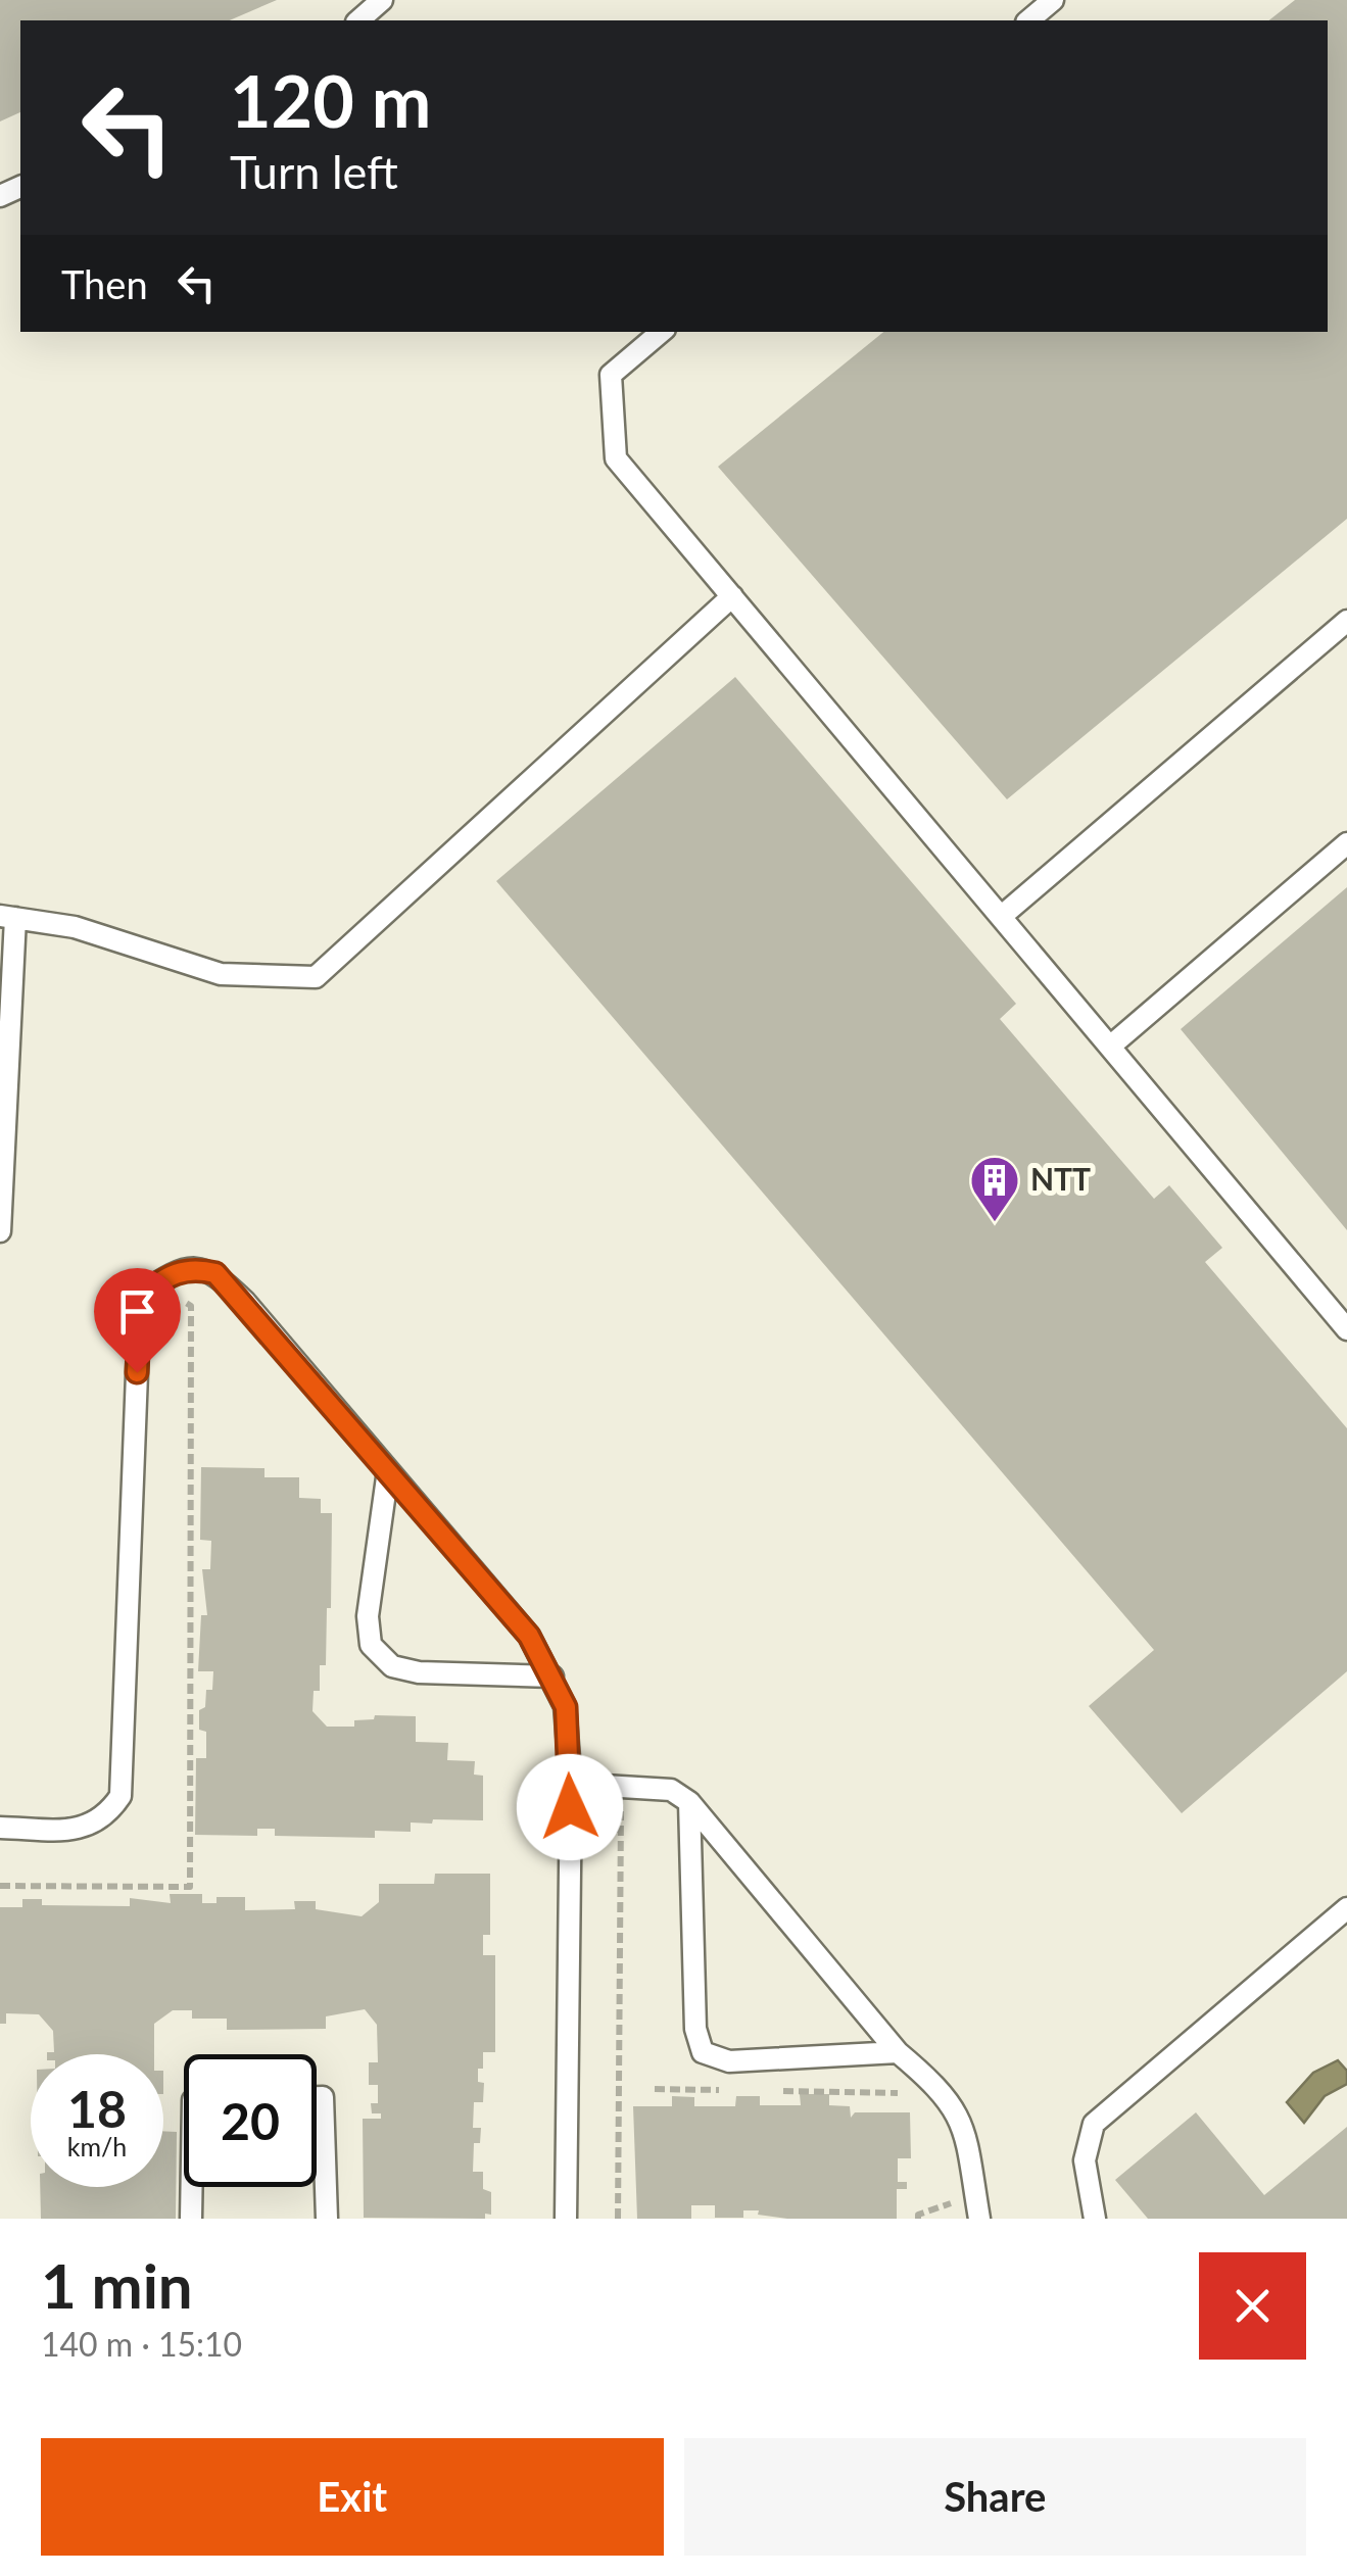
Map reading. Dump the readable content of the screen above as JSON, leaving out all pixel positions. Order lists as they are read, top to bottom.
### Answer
{
  "places": {
    "building": ["NTT"]
  },
  "page": {
    "turn": ["120 m", "Turn left"],
    "then": "Then",
    "speed": "18 km/h",
    "limit": "20",
    "heading": ["1 min", "140 m · 15:10"],
    "buttons": ["Exit", "Share"]
  }
}
